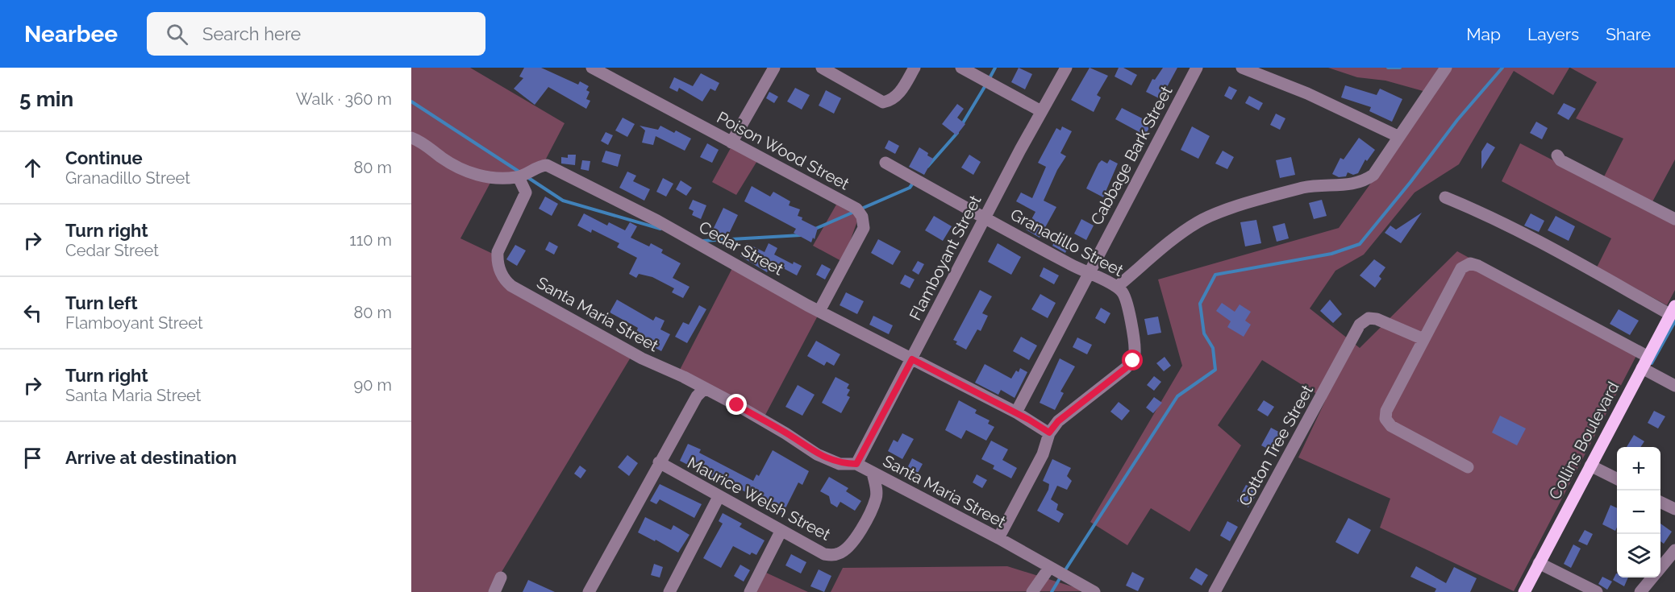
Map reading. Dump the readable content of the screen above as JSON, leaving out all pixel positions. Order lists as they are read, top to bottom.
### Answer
{
  "streets": {
    "main road": ["Collins Boulevard"],
    "street": [
      "Poison Wood Street",
      "Cabbage Bark Street",
      "Granadillo Street",
      "Cedar Street",
      "Flamboyant Street",
      "Santa Maria Street",
      "Cotton Tree Street",
      "Maurice Welsh Street"
    ]
  },
  "crossings": [
    ["Poison Wood Street", "Cedar Street"],
    ["Cabbage Bark Street", "Granadillo Street"],
    ["Cabbage Bark Street", "Cedar Street"],
    ["Granadillo Street", "Cedar Street"],
    ["Granadillo Street", "Flamboyant Street"],
    ["Granadillo Street", "Santa Maria Street"],
    ["Cedar Street", "Flamboyant Street"],
    ["Cedar Street", "Santa Maria Street"],
    ["Flamboyant Street", "Santa Maria Street"],
    ["Santa Maria Street", "Maurice Welsh Street"]
  ],
  "page": {
    "header": "Nearbee",
    "search": "Search here",
    "nav": ["Map", "Layers", "Share"],
    "heading": ["5 min", "Walk · 360 m"],
    "list": [
      ["Continue", "Granadillo Street", "80 m"],
      ["Turn right", "Cedar Street", "110 m"],
      ["Turn left", "Flamboyant Street", "80 m"],
      ["Turn right", "Santa Maria Street", "90 m"],
      "Arrive at destination"
    ],
    "map_buttons": ["+", "−"]
  }
}
